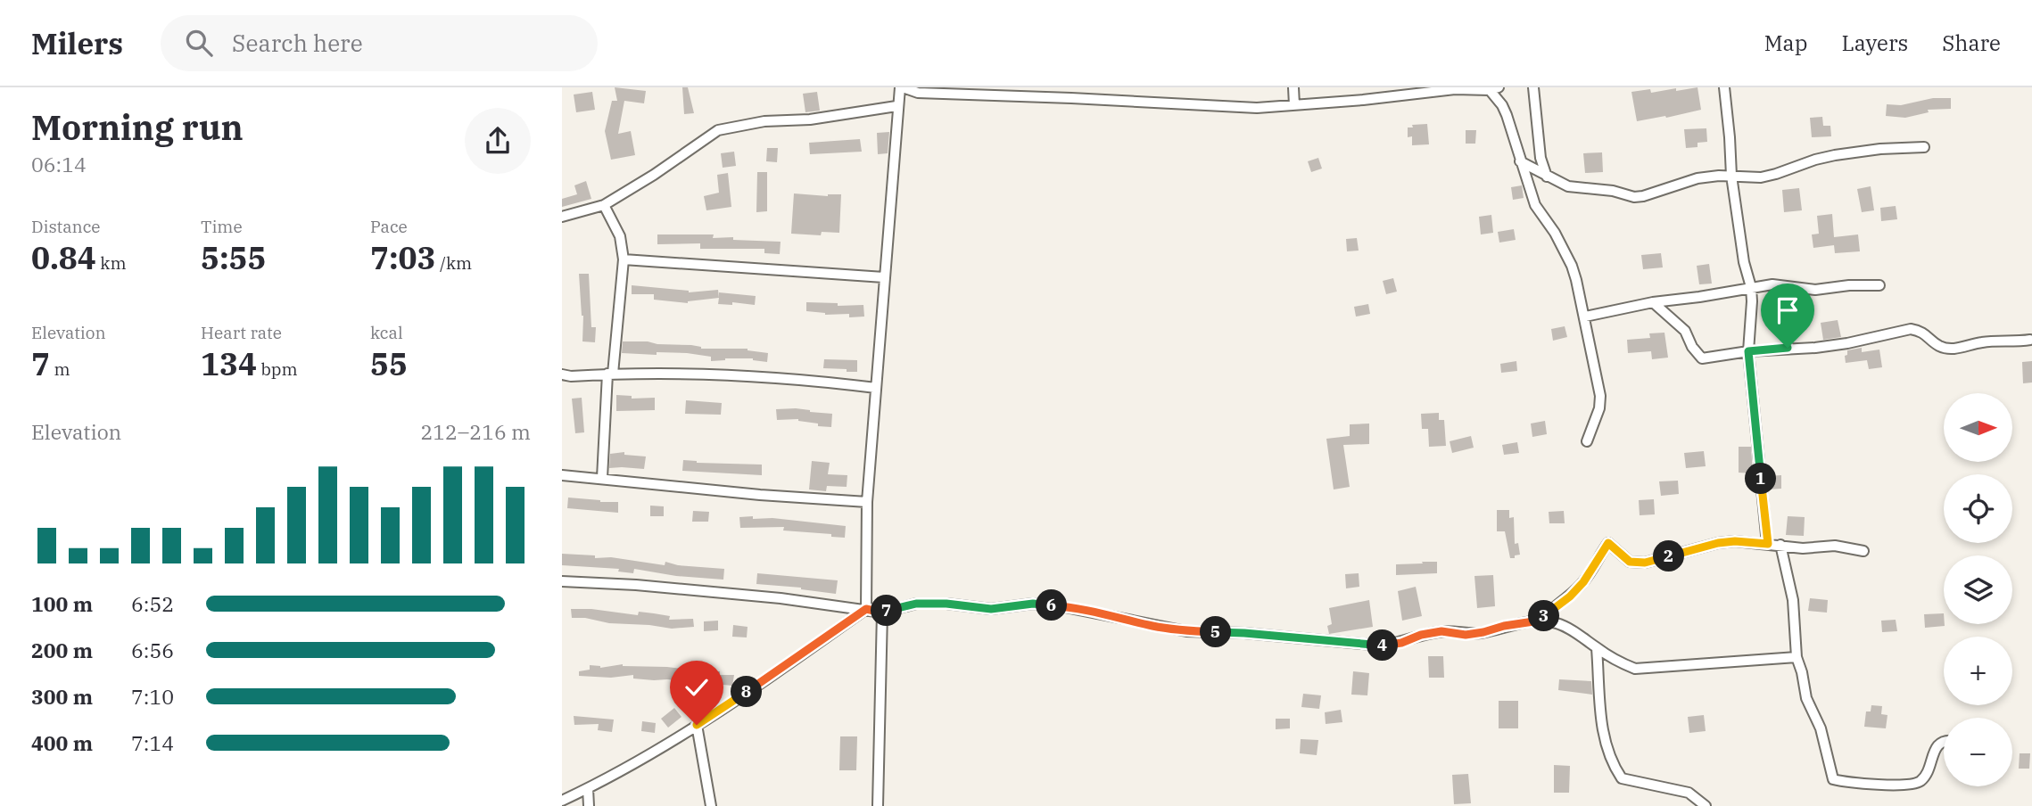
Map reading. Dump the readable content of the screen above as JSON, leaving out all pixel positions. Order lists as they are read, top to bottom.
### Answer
{
  "north": "right",
  "page": {
    "header": "Milers",
    "search": "Search here",
    "nav": ["Map", "Layers", "Share"],
    "heading": ["Morning run", "06:14"],
    "stats": [
      ["Distance", "0.84 km"],
      ["Time", "5:55"],
      ["Pace", "7:03 /km"],
      ["Elevation", "7 m"],
      ["Heart rate", "134 bpm"],
      ["kcal", "55"]
    ],
    "map_buttons": ["+", "−"],
    "chart": ["Elevation", "212–216 m"],
    "pins": [
      "1",
      "2",
      "6",
      "7",
      "3",
      "5",
      "4",
      "8"
    ],
    "list": [
      {
        "name": "100 m",
        "note": "6:52"
      },
      {
        "name": "200 m",
        "note": "6:56"
      },
      {
        "name": "300 m",
        "note": "7:10"
      },
      {
        "name": "400 m",
        "note": "7:14"
      }
    ]
  }
}
